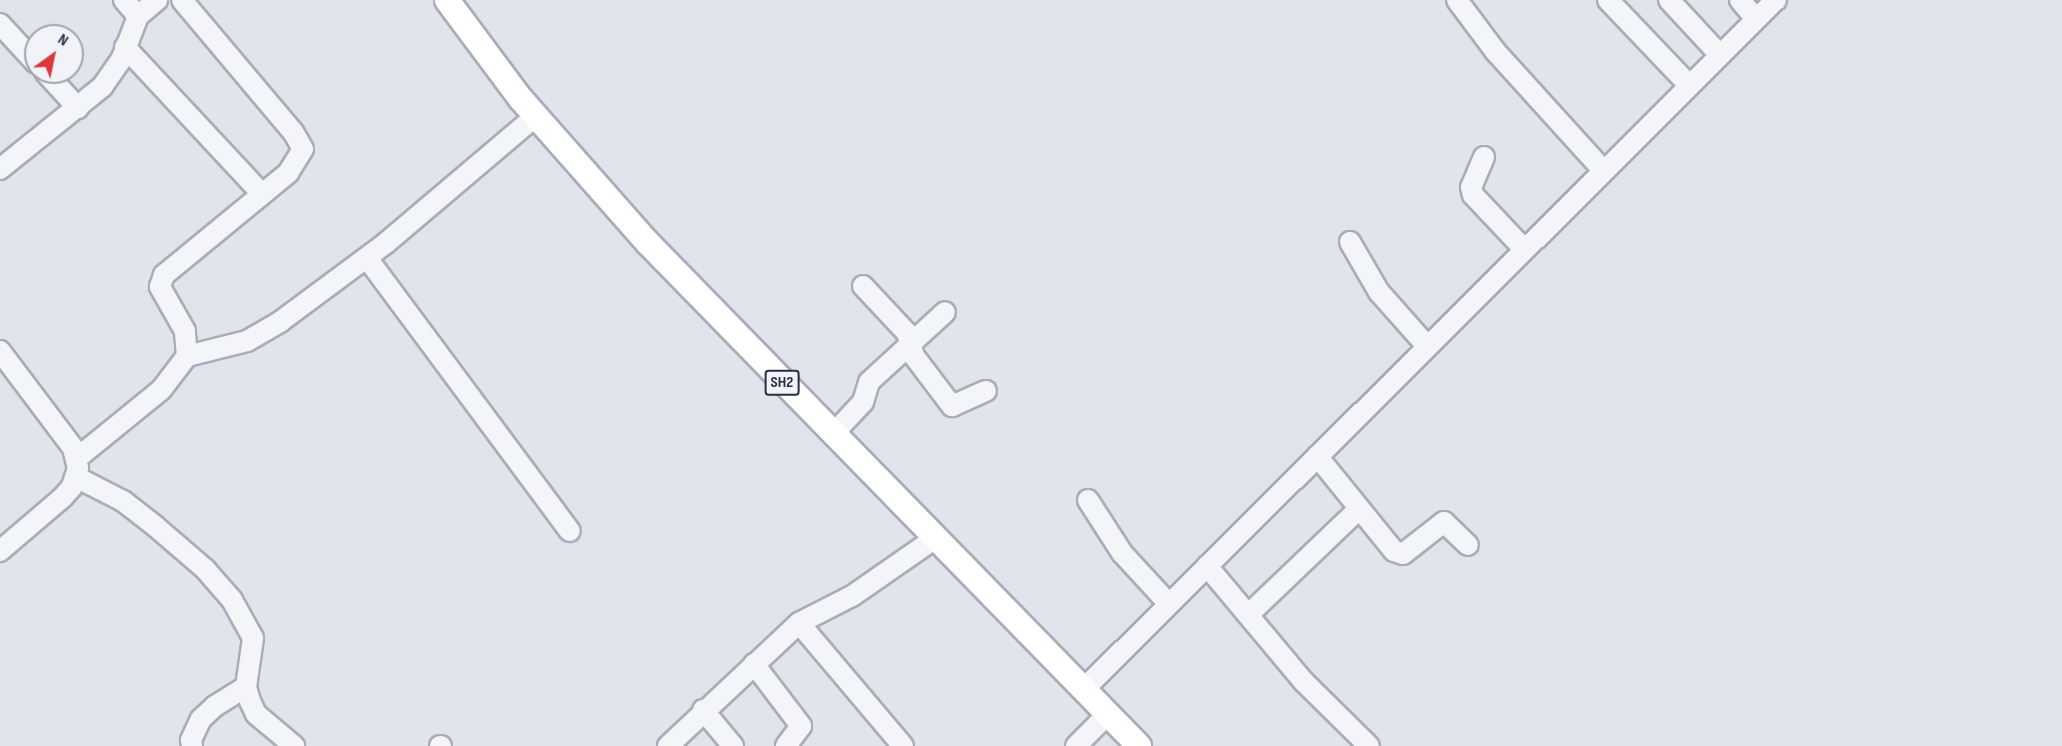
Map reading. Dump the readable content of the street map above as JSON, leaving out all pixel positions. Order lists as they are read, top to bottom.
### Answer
{
  "streets": {
    "main road": ["SH2"]
  },
  "north": "top right"
}
